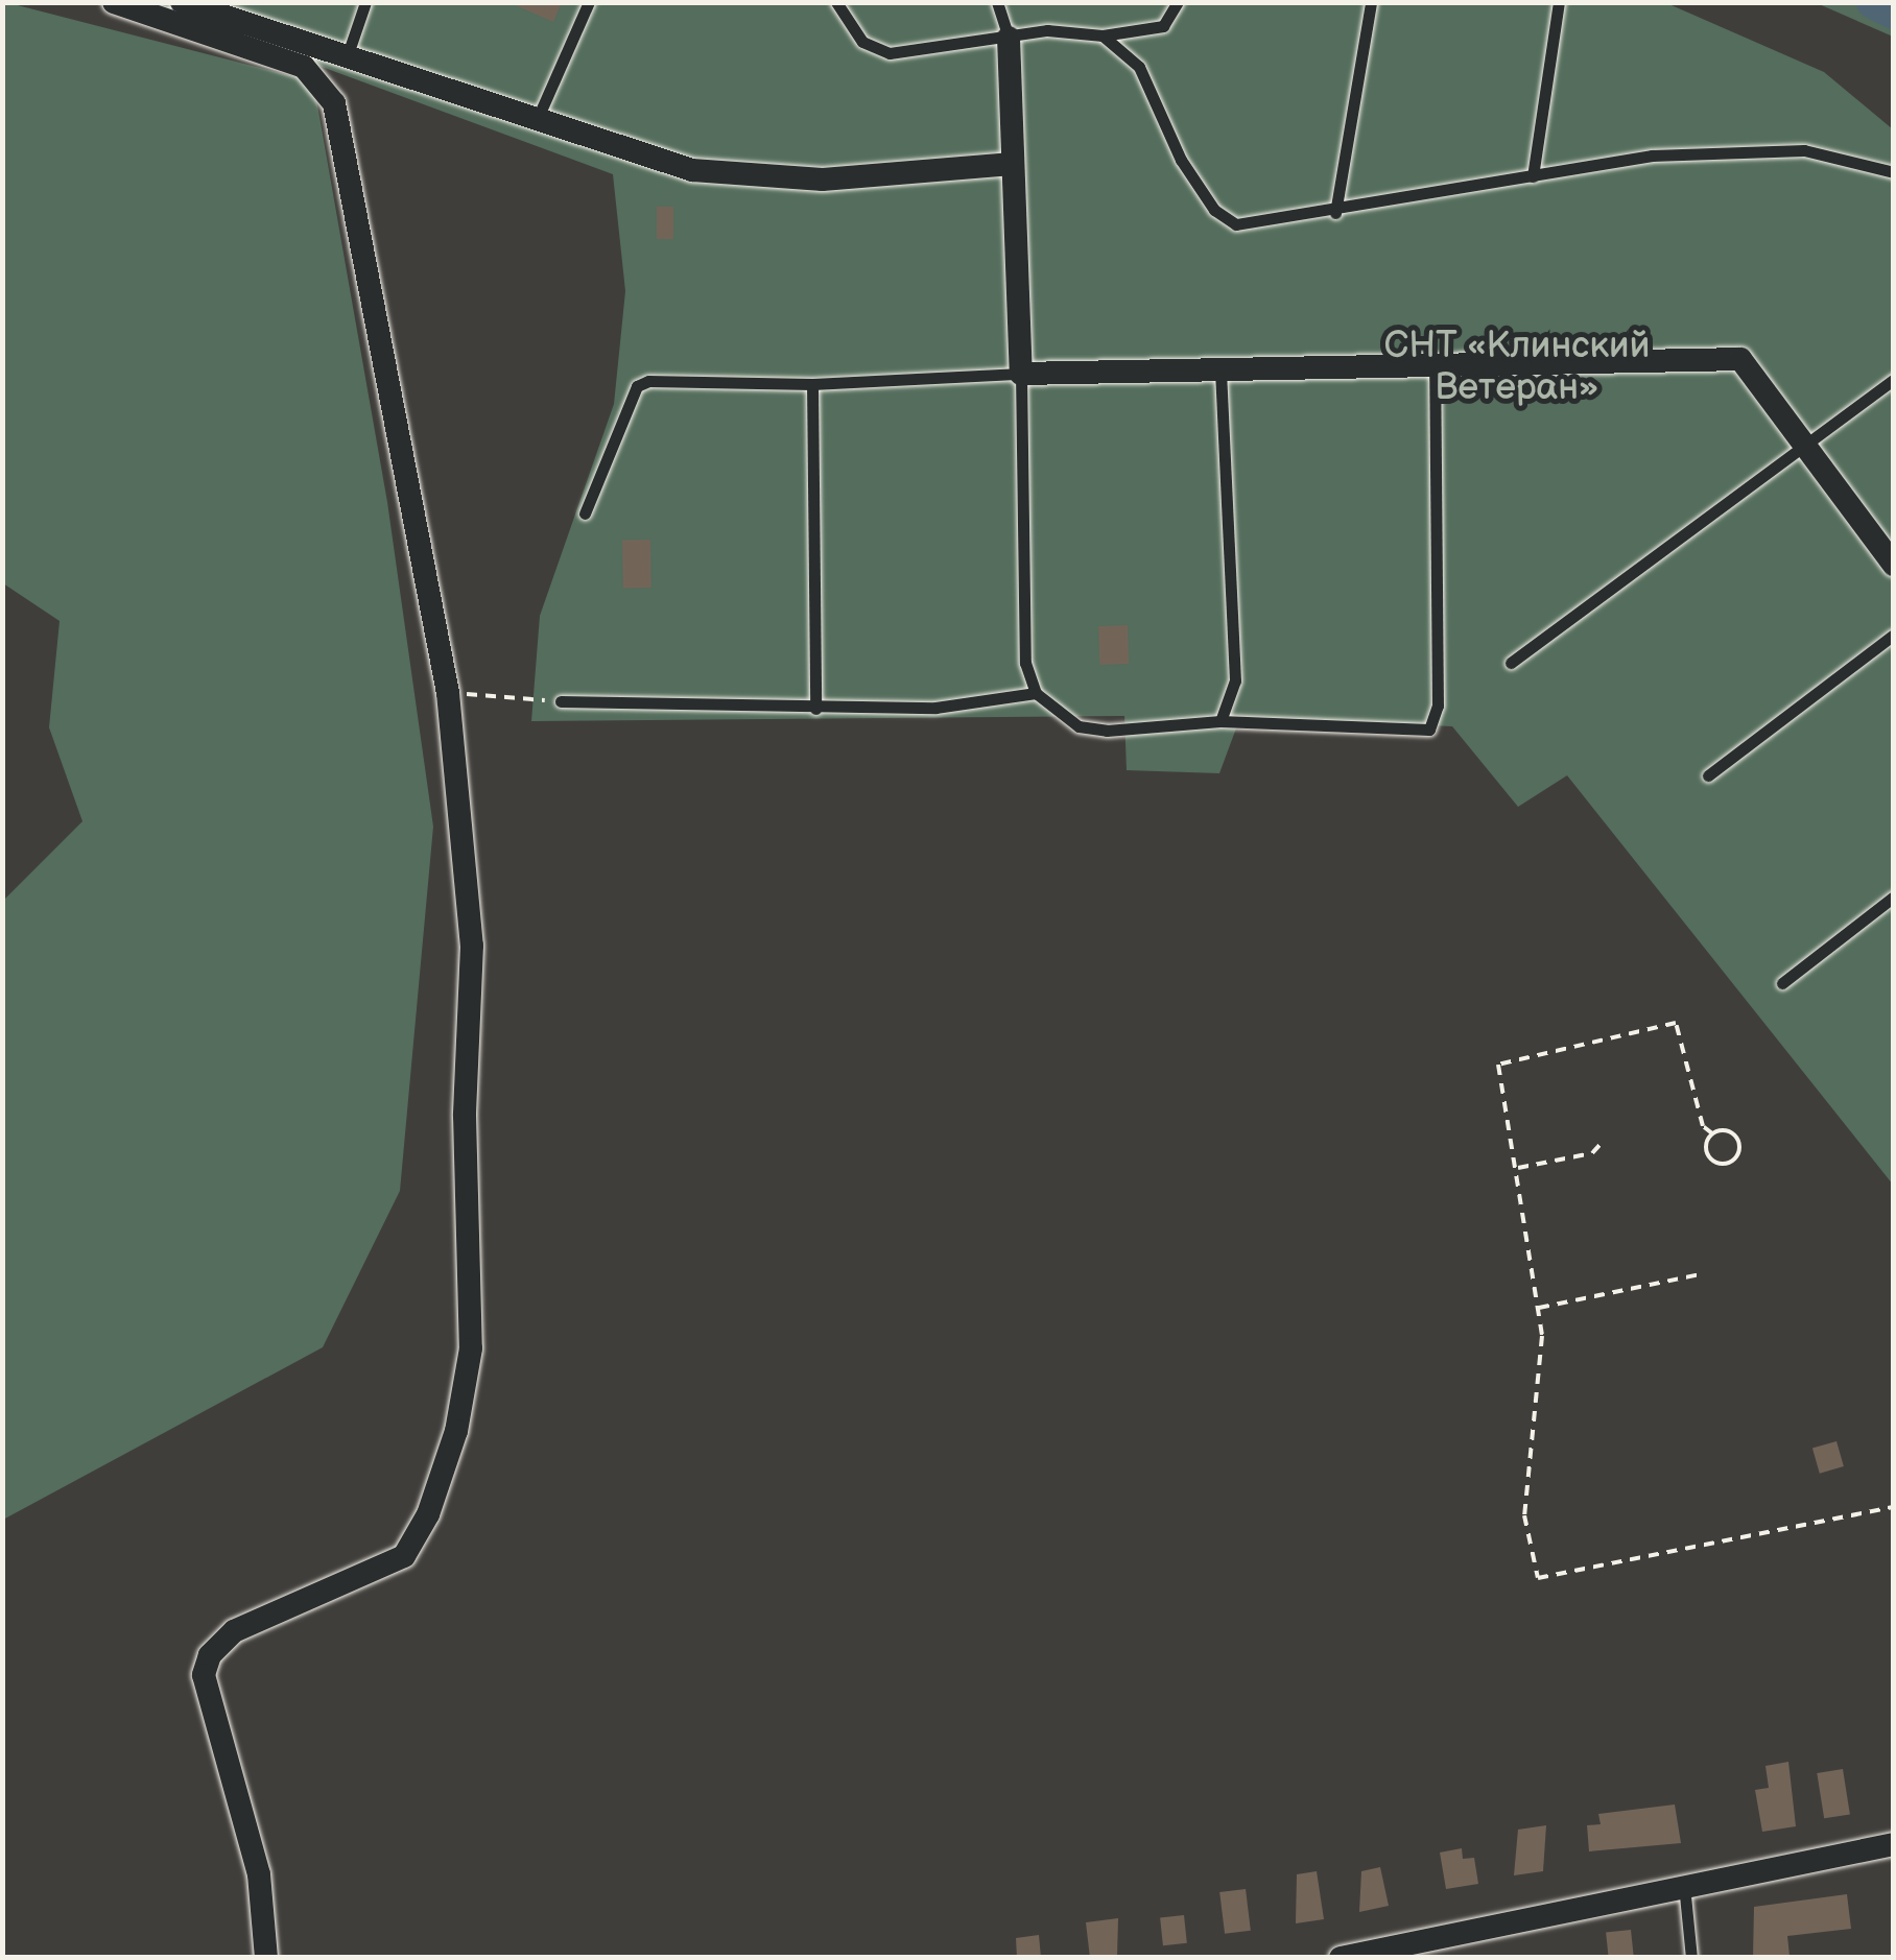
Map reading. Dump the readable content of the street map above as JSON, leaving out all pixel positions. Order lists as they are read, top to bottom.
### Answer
{
  "parks": ["СНТ «Клинский Ветеран»"]
}
